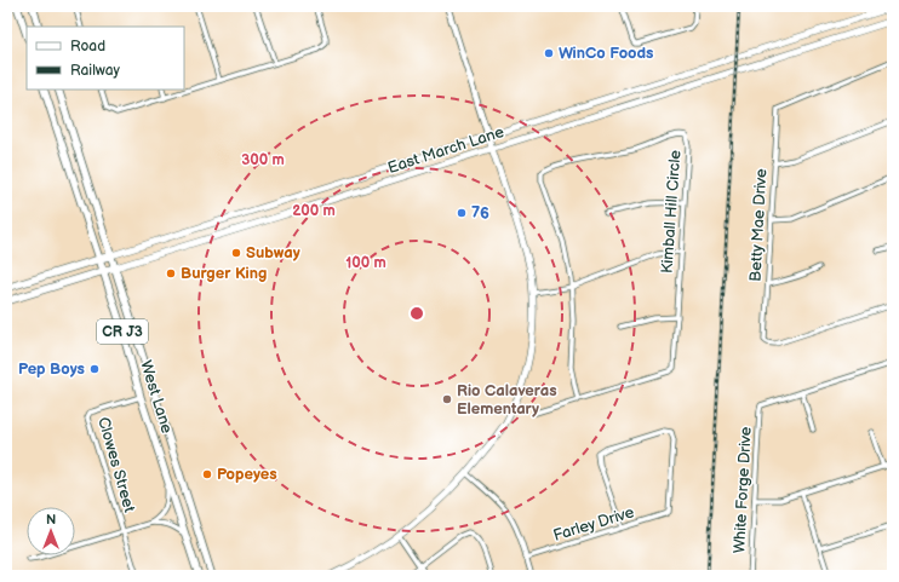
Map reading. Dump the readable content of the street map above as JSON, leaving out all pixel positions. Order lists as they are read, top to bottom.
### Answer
{
  "streets": {
    "main road": ["East March Lane", "CR J3", "West Lane"],
    "street": [
      "Kimball Hill Circle",
      "Betty Mae Drive",
      "Clowes Street",
      "White Forge Drive",
      "Farley Drive"
    ]
  },
  "crossings": [
    ["East March Lane", "West Lane"],
    ["West Lane", "Clowes Street"]
  ],
  "places": [
    "WinCo Foods",
    "76",
    "Subway",
    "Burger King",
    "Pep Boys",
    "Rio Calaveras Elementary",
    "Popeyes"
  ],
  "legend": ["Road", "Railway"],
  "north": "top",
  "rings": ["300 m", "200 m", "100 m"]
}
